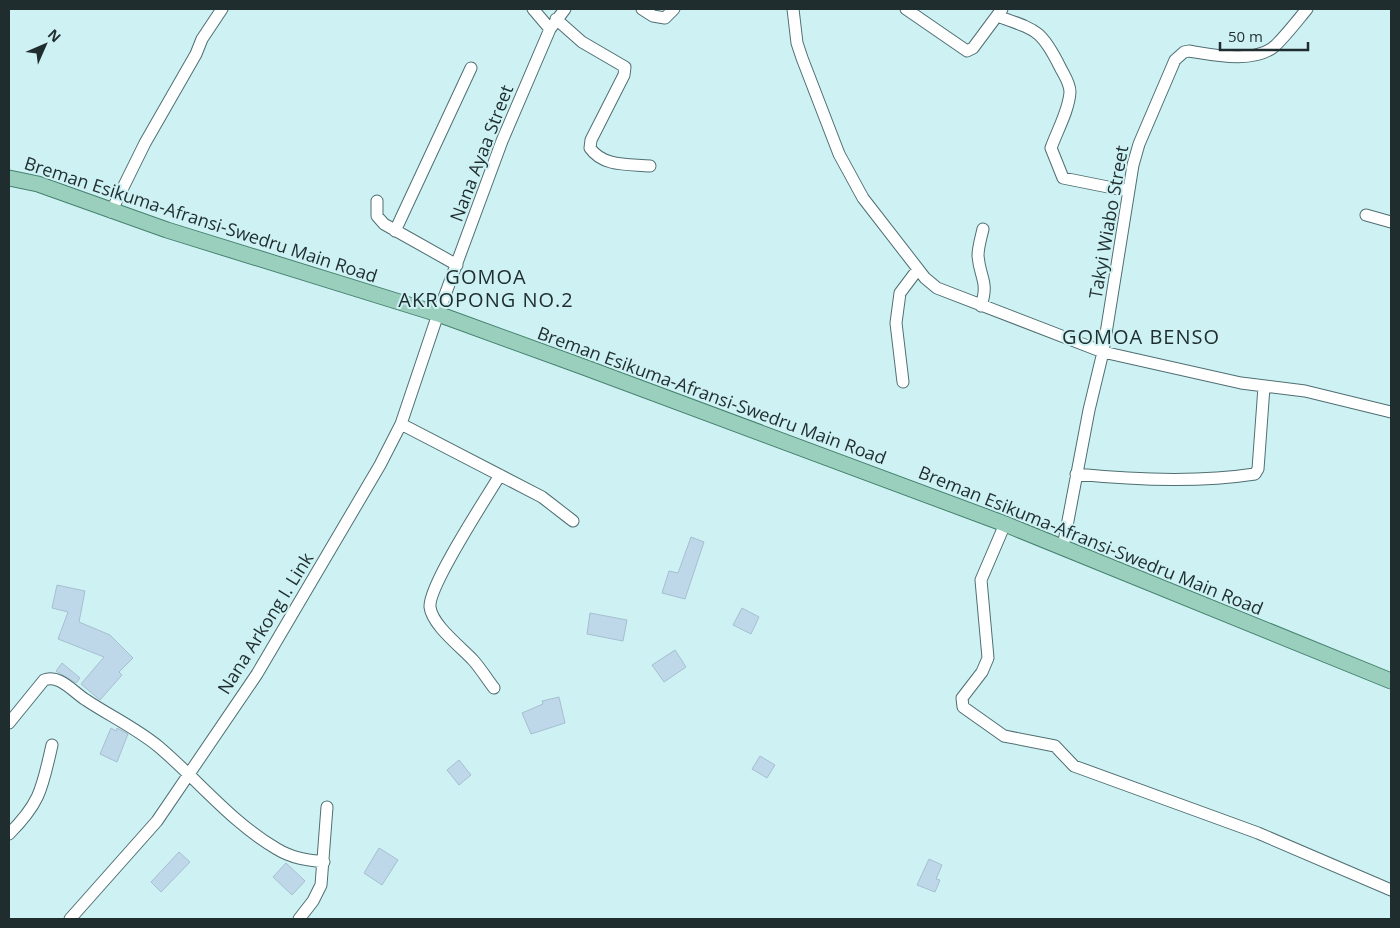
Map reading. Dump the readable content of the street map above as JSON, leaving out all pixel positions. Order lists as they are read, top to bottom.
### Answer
{
  "streets": {
    "main road": ["Breman Esikuma-Afransi-Swedru Main Road"],
    "street": ["Nana Ayaa Street", "Takyi Wiabo Street", "Nana Arkong I. Link"]
  },
  "crossings": [
    ["Nana Ayaa Street", "Breman Esikuma-Afransi-Swedru Main Road"],
    ["Nana Ayaa Street", "Nana Arkong I. Link"],
    ["Breman Esikuma-Afransi-Swedru Main Road", "Takyi Wiabo Street"],
    ["Breman Esikuma-Afransi-Swedru Main Road", "Nana Arkong I. Link"]
  ],
  "districts": ["GOMOA AKROPONG NO.2", "GOMOA BENSO"],
  "scale_bar": "50 m",
  "north": "top right"
}
